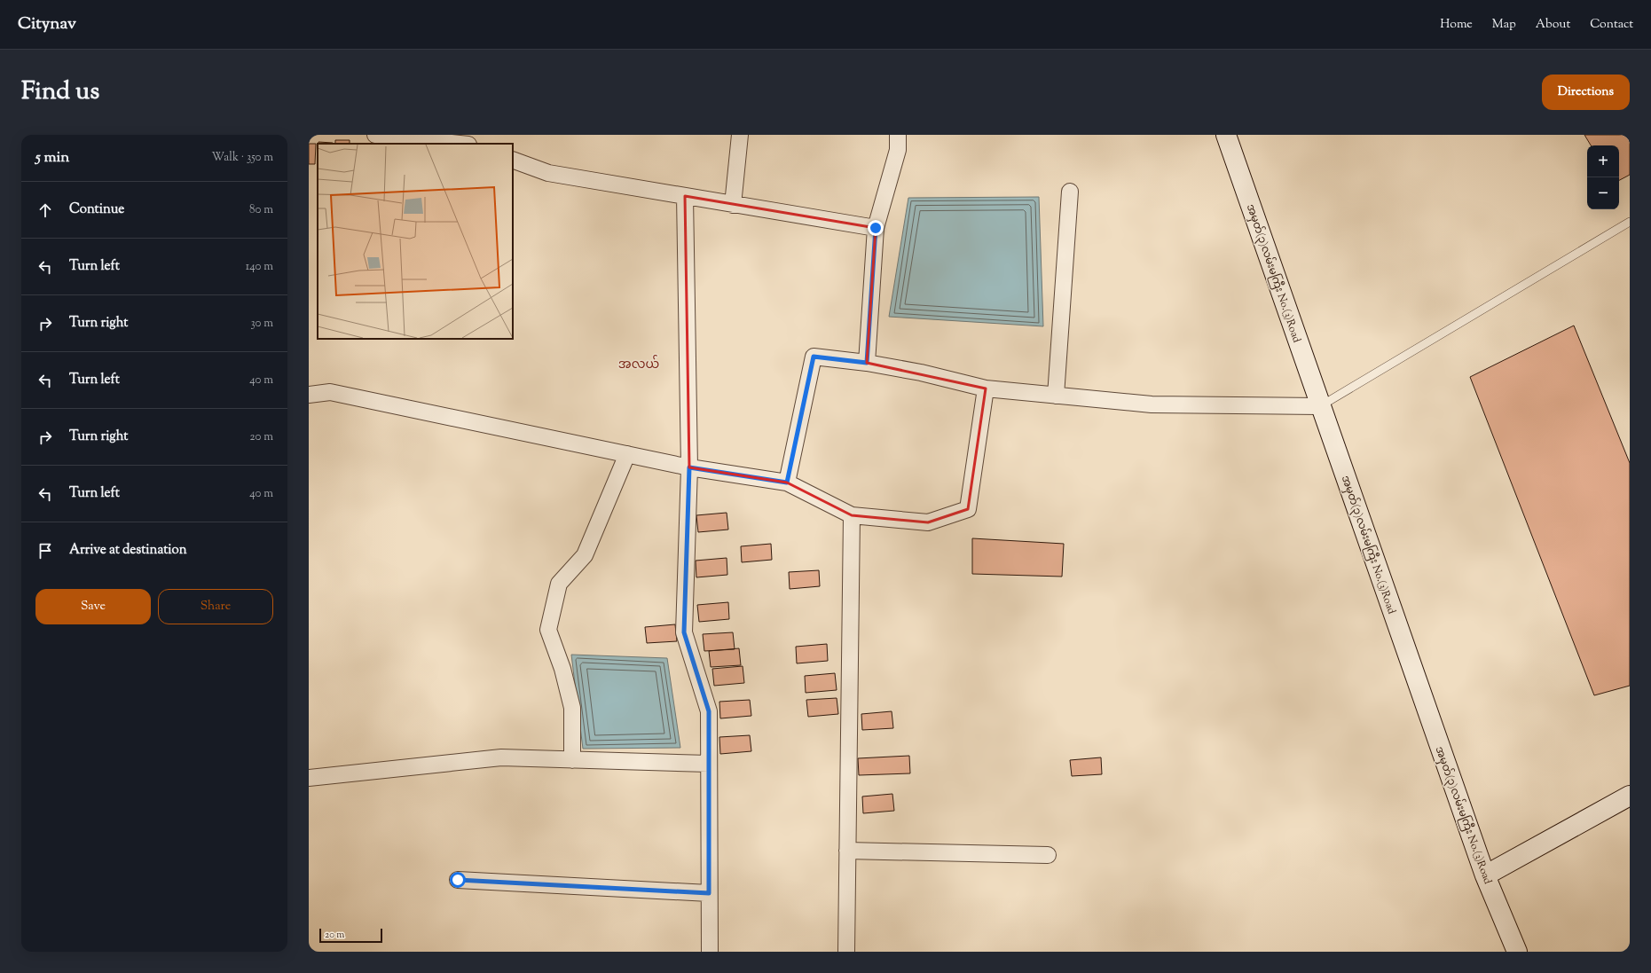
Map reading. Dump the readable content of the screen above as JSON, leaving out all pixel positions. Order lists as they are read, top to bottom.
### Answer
{
  "streets": {
    "street": ["အမှတ်(၃)လမ်းမကြီး No.(3)Road"]
  },
  "districts": ["အလယ်"],
  "scale_bar": "20 m",
  "page": {
    "header": "Citynav",
    "nav": [
      "Home",
      "Map",
      "About",
      "Contact"
    ],
    "title": "Find us",
    "buttons": [
      "Directions",
      ["Save", "Share"]
    ],
    "heading": ["5 min", "Walk · 350 m"],
    "map_buttons": ["+", "−"],
    "list": [
      ["Continue", "80 m"],
      ["Turn left", "140 m"],
      ["Turn right", "30 m"],
      ["Turn left", "40 m"],
      ["Turn right", "20 m"],
      ["Turn left", "40 m"],
      "Arrive at destination"
    ],
    "scale": "20 m"
  }
}
